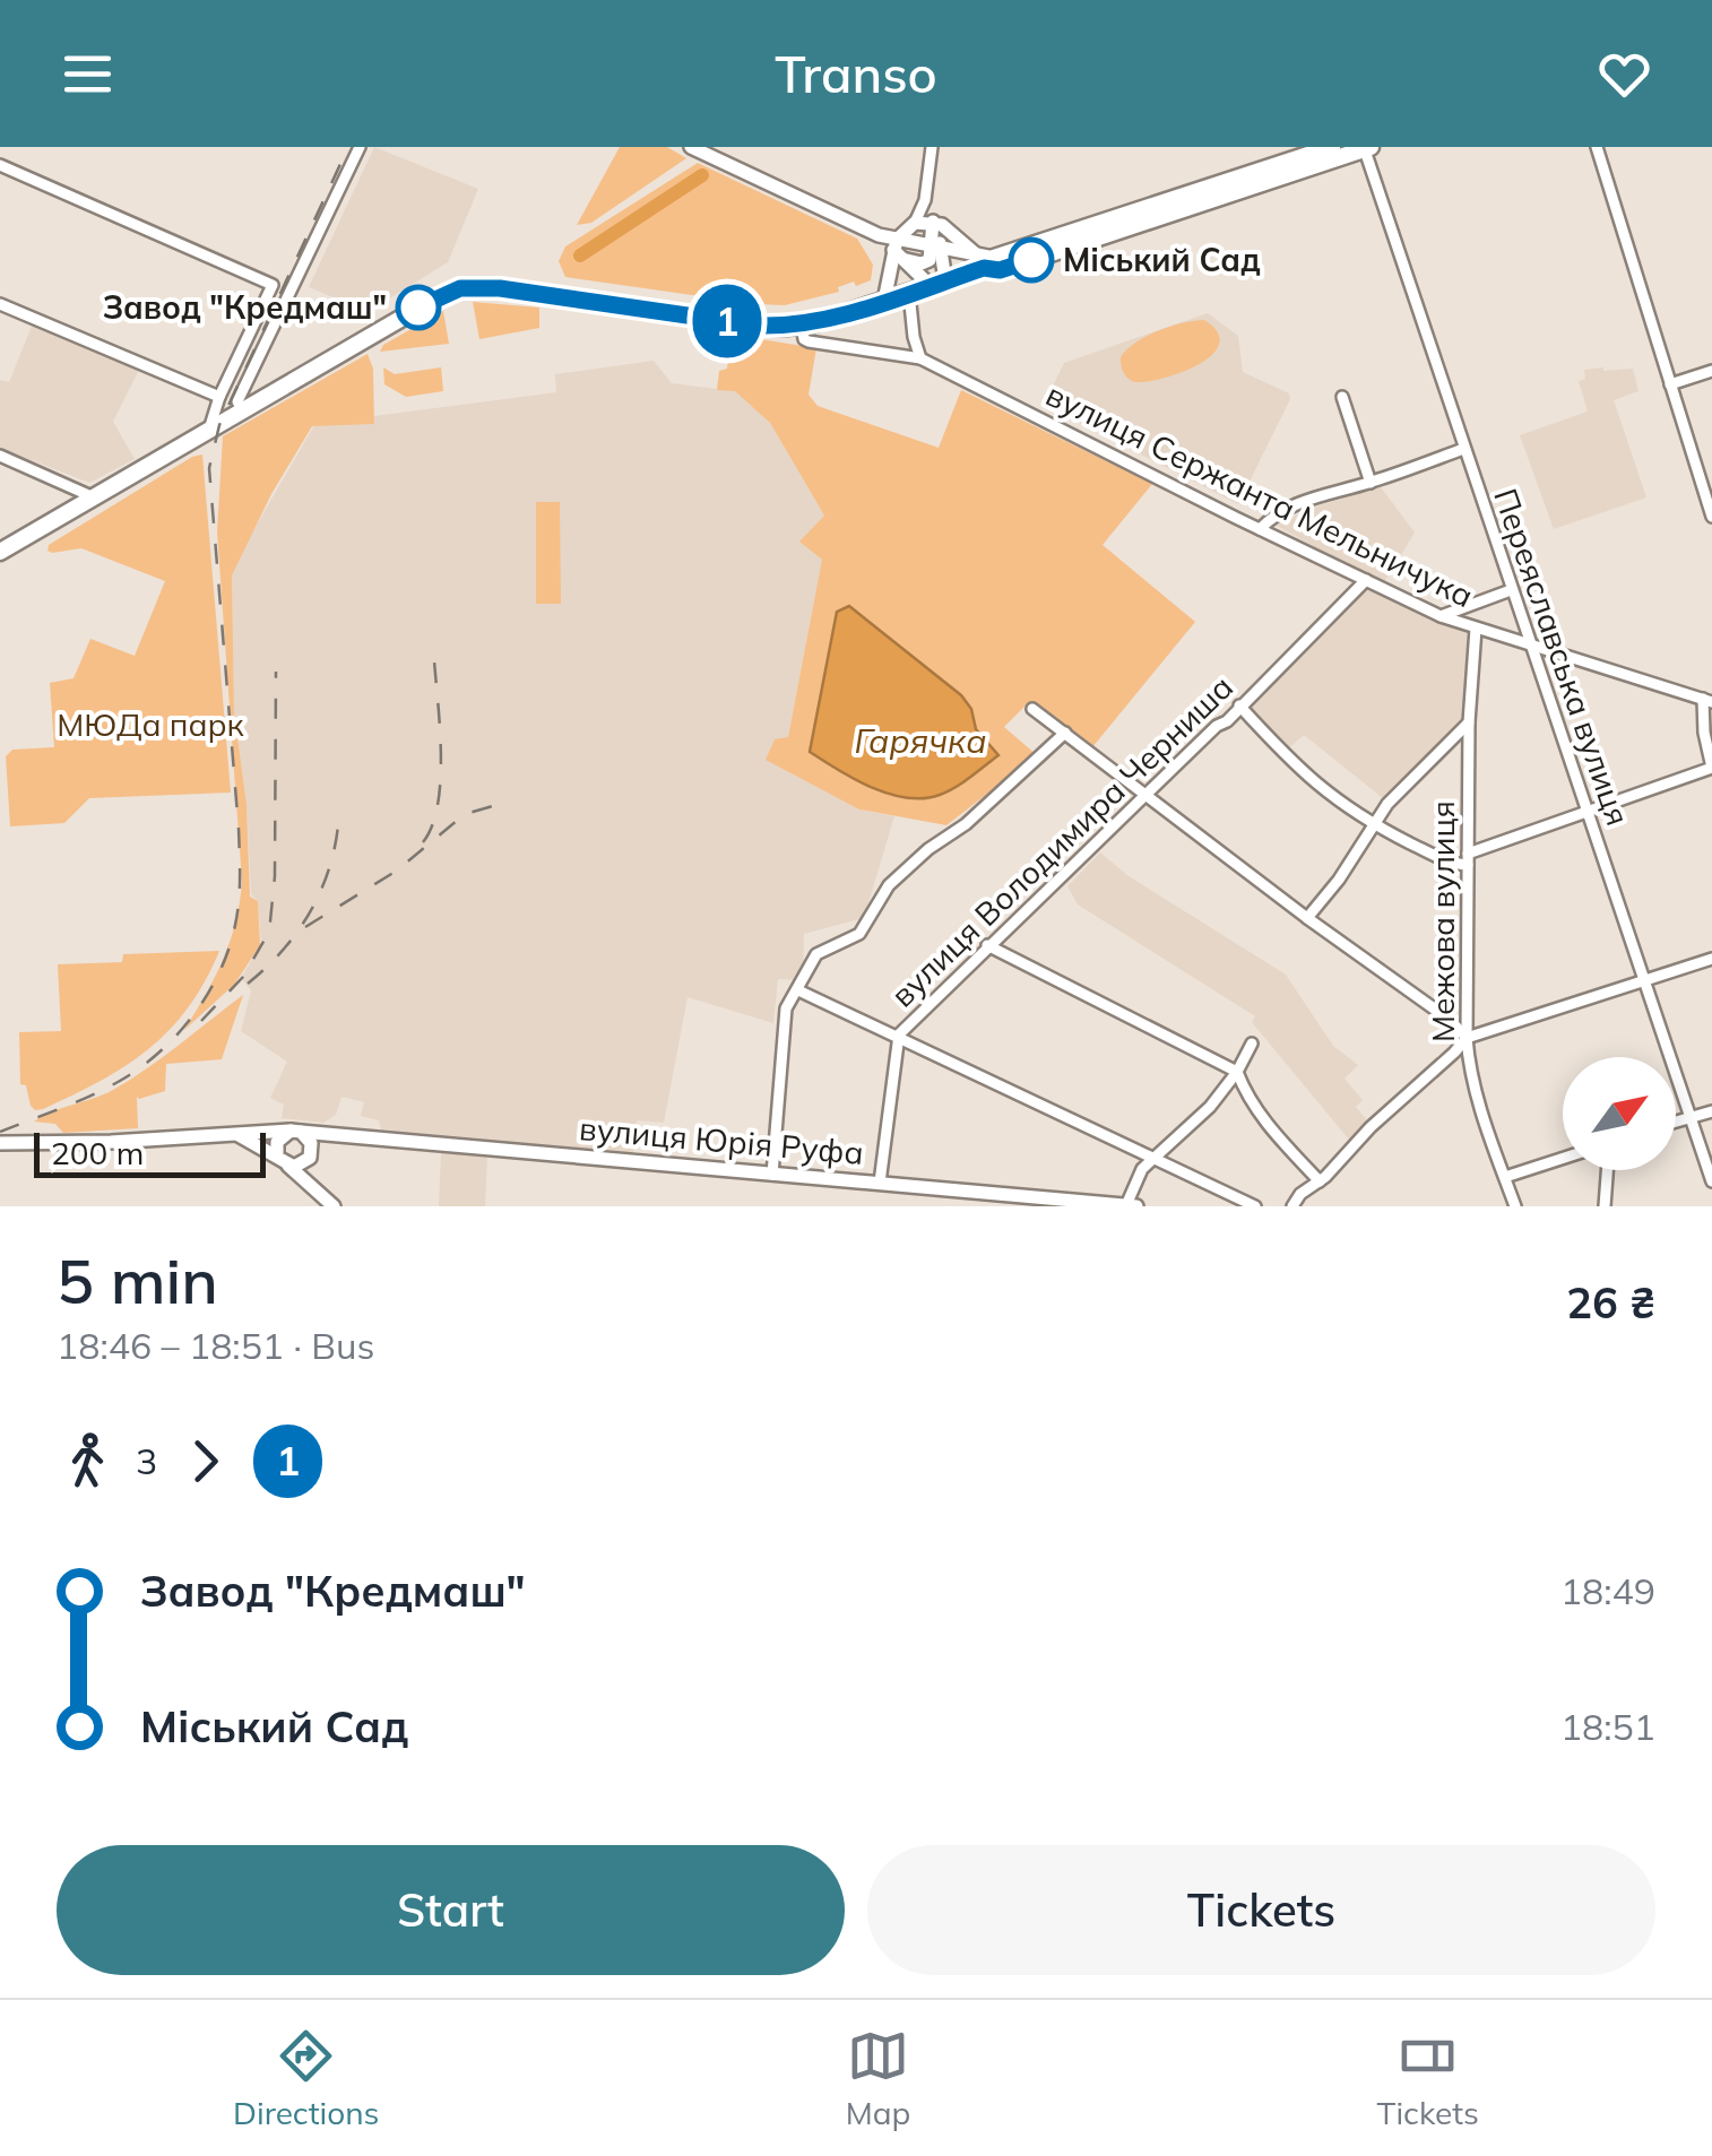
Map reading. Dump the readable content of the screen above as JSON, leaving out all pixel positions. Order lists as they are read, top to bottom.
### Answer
{
  "streets": {
    "main road": ["вулиця Юрія Руфа"],
    "street": [
      "вулиця Сержанта Мельничука",
      "Переяславська вулиця",
      "вулиця Володимира Черниша",
      "Межова вулиця"
    ]
  },
  "crossings": [
    ["вулиця Сержанта Мельничука", "Переяславська вулиця"],
    ["вулиця Сержанта Мельничука", "вулиця Володимира Черниша"],
    ["вулиця Сержанта Мельничука", "Межова вулиця"],
    ["вулиця Володимира Черниша", "вулиця Юрія Руфа"]
  ],
  "water": ["Гарячка"],
  "parks": ["МЮДа парк"],
  "places": ["Міський Сад", "Завод \"Кредмаш\""],
  "lines": ["bus line 1"],
  "scale_bar": "200 m",
  "north": "top right",
  "page": {
    "header": "Transo",
    "on_map": "1",
    "scale": "200 m",
    "heading": ["5 min", "18:46 – 18:51 · Bus", "26 ₴"],
    "legs": ["3", "1"],
    "list": [
      {
        "name": "Завод \"Кредмаш\"",
        "value": "18:49"
      },
      {
        "name": "Міський Сад",
        "value": "18:51"
      }
    ],
    "buttons": ["Start", "Tickets"],
    "tabs": ["Directions", "Map", "Tickets"]
  }
}
